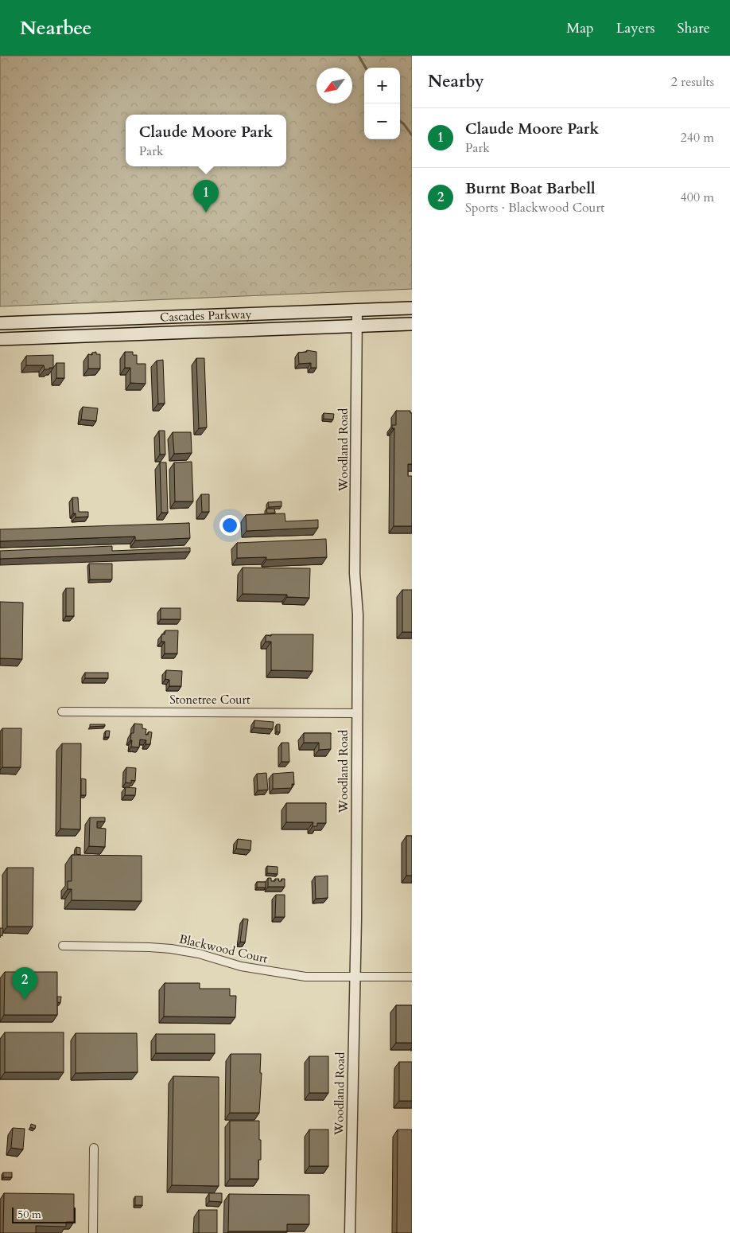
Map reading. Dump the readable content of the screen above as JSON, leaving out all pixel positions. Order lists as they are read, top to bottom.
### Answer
{
  "streets": {
    "main road": ["Cascades Parkway"],
    "street": ["Woodland Road", "Stonetree Court", "Blackwood Court"]
  },
  "crossings": [
    ["Cascades Parkway", "Woodland Road"],
    ["Woodland Road", "Stonetree Court"],
    ["Woodland Road", "Blackwood Court"]
  ],
  "scale_bar": "50 m",
  "north": "bottom left",
  "page": {
    "header": "Nearbee",
    "nav": ["Map", "Layers", "Share"],
    "heading": ["Nearby", "2 results"],
    "map_buttons": ["+", "−"],
    "list": [
      {
        "mark": "1",
        "name": "Claude Moore Park",
        "note": "Park",
        "value": "240 m"
      },
      {
        "mark": "2",
        "name": "Burnt Boat Barbell",
        "note": "Sports · Blackwood Court",
        "value": "400 m"
      }
    ],
    "popup": ["Claude Moore Park", "Park"],
    "pins": ["1", "2"],
    "scale": "50 m"
  }
}
